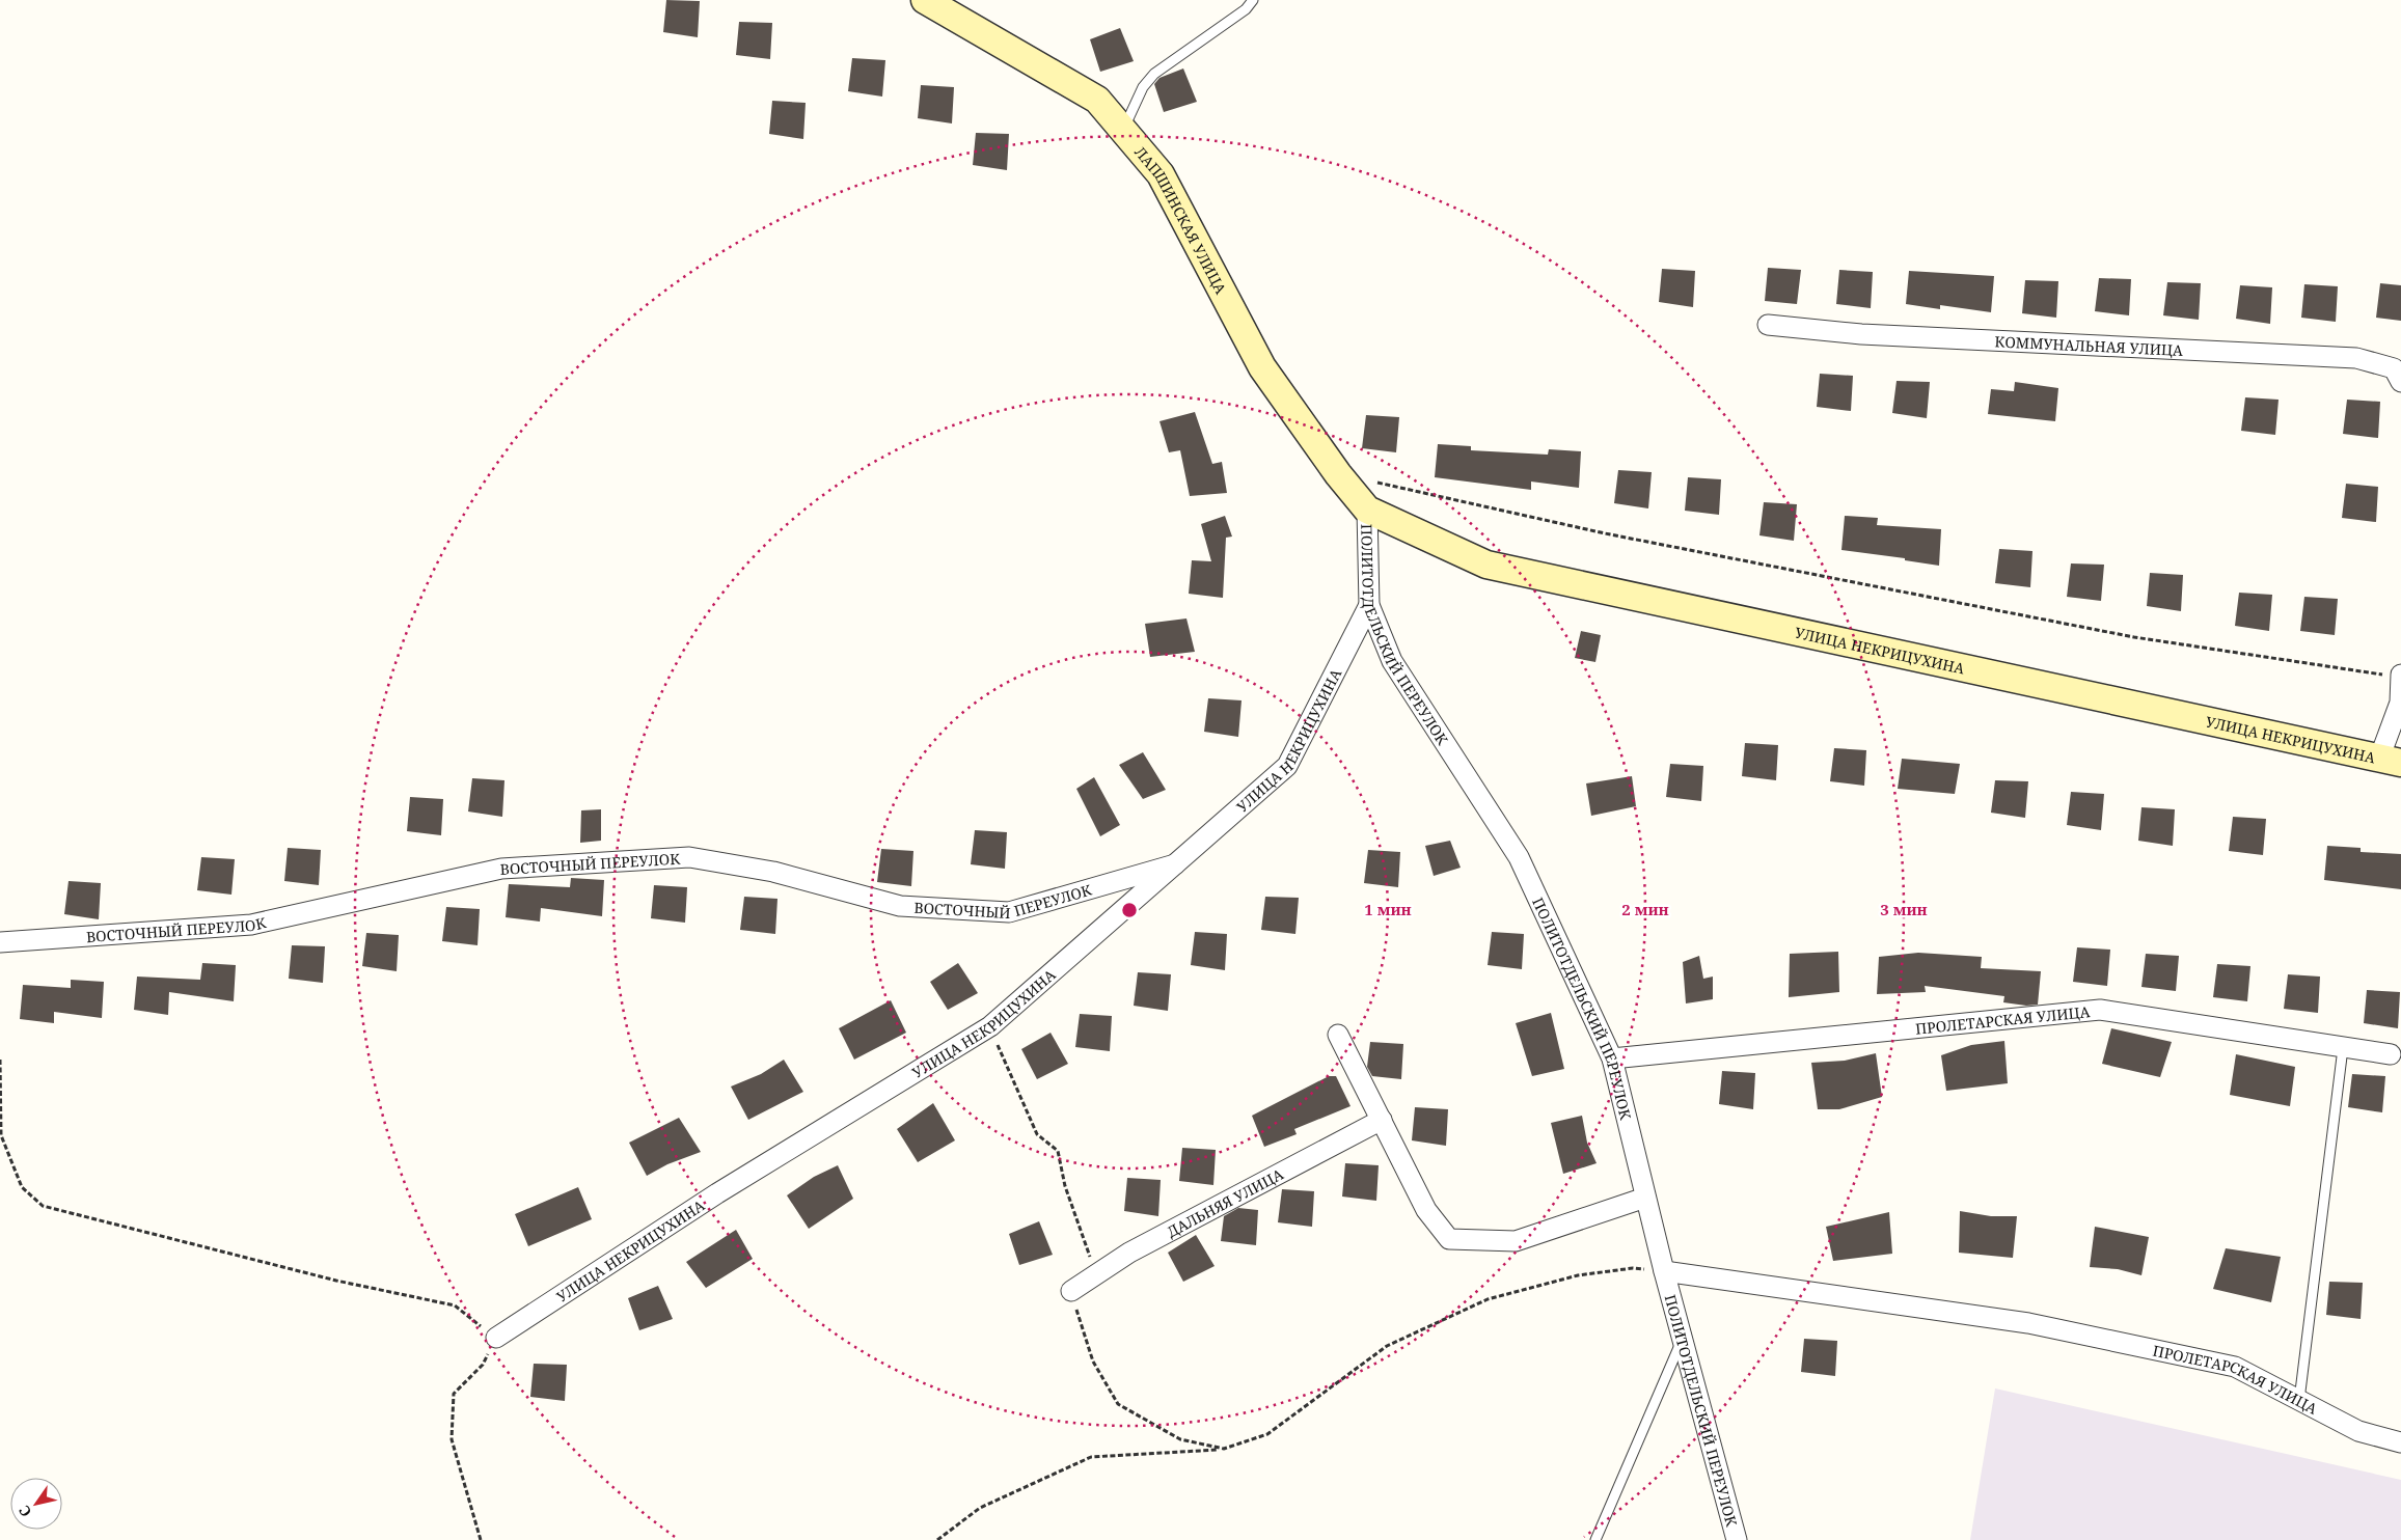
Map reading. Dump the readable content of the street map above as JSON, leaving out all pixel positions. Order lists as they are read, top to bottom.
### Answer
{
  "streets": {
    "street": [
      "ЛАПШИНСКАЯ УЛИЦА",
      "КОММУНАЛЬНАЯ УЛИЦА",
      "ПОЛИТОТДЕЛЬСКИЙ ПЕРЕУЛОК",
      "УЛИЦА НЕКРИЦУХИНА",
      "ВОСТОЧНЫЙ ПЕРЕУЛОК",
      "ПРОЛЕТАРСКАЯ УЛИЦА",
      "ДАЛЬНЯЯ УЛИЦА"
    ]
  },
  "crossings": [
    ["ЛАПШИНСКАЯ УЛИЦА", "ПОЛИТОТДЕЛЬСКИЙ ПЕРЕУЛОК"],
    ["ЛАПШИНСКАЯ УЛИЦА", "УЛИЦА НЕКРИЦУХИНА"],
    ["ПОЛИТОТДЕЛЬСКИЙ ПЕРЕУЛОК", "УЛИЦА НЕКРИЦУХИНА"],
    ["ПОЛИТОТДЕЛЬСКИЙ ПЕРЕУЛОК", "ПРОЛЕТАРСКАЯ УЛИЦА"],
    ["УЛИЦА НЕКРИЦУХИНА", "ВОСТОЧНЫЙ ПЕРЕУЛОК"]
  ],
  "north": "bottom left",
  "rings": ["1 мин", "2 мин", "3 мин"]
}
